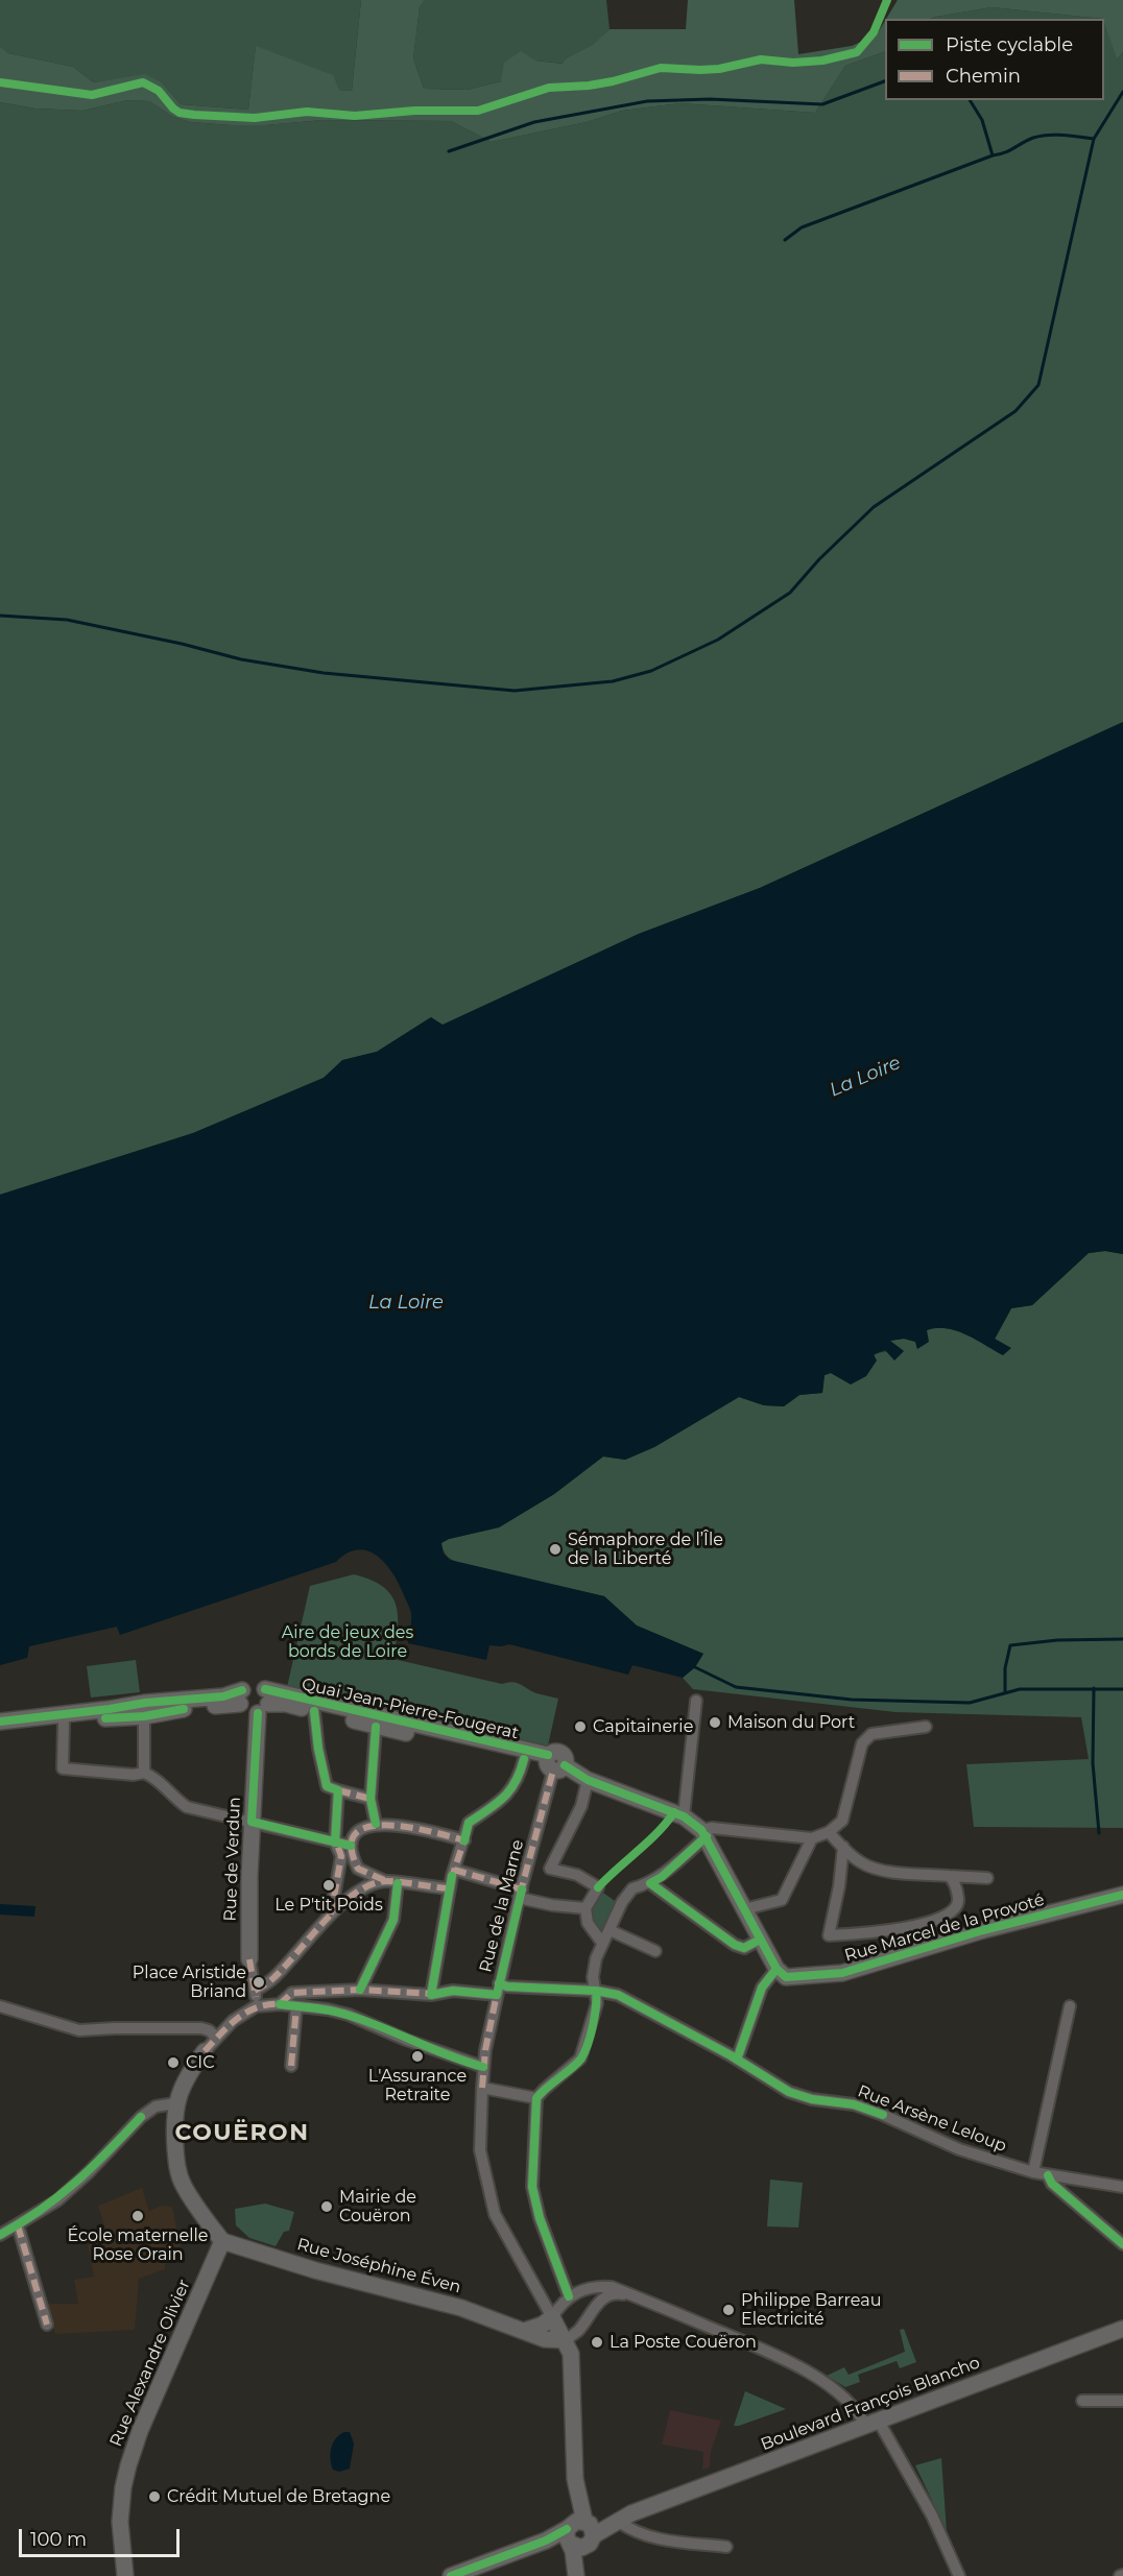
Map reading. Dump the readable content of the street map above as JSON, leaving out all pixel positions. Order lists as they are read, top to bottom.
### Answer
{
  "streets": {
    "street": [
      "Quai Jean-Pierre-Fougerat",
      "Rue de Verdun",
      "Rue de la Marne",
      "Rue Marcel de la Provoté",
      "Rue Arsène Leloup",
      "Rue Joséphine Éven",
      "Rue Alexandre Olivier",
      "Boulevard François Blancho"
    ]
  },
  "crossings": [
    ["Quai Jean-Pierre-Fougerat", "Rue de Verdun"],
    ["Quai Jean-Pierre-Fougerat", "Rue de la Marne"],
    ["Rue de la Marne", "Rue Arsène Leloup"],
    ["Rue Joséphine Éven", "Rue Alexandre Olivier"]
  ],
  "districts": ["COUËRON"],
  "water": ["La Loire"],
  "parks": ["Aire de jeux des bords de Loire"],
  "places": [
    "Sémaphore de l’Île de la Liberté",
    "Maison du Port",
    "Capitainerie",
    "Le P'tit Poids",
    "Place Aristide Briand",
    "L'Assurance Retraite",
    "CIC",
    "Mairie de Couëron",
    "École maternelle Rose Orain",
    "Philippe Barreau Electricité",
    "La Poste Couëron",
    "Crédit Mutuel de Bretagne"
  ],
  "legend": ["Piste cyclable", "Chemin"],
  "scale_bar": "100 m"
}
